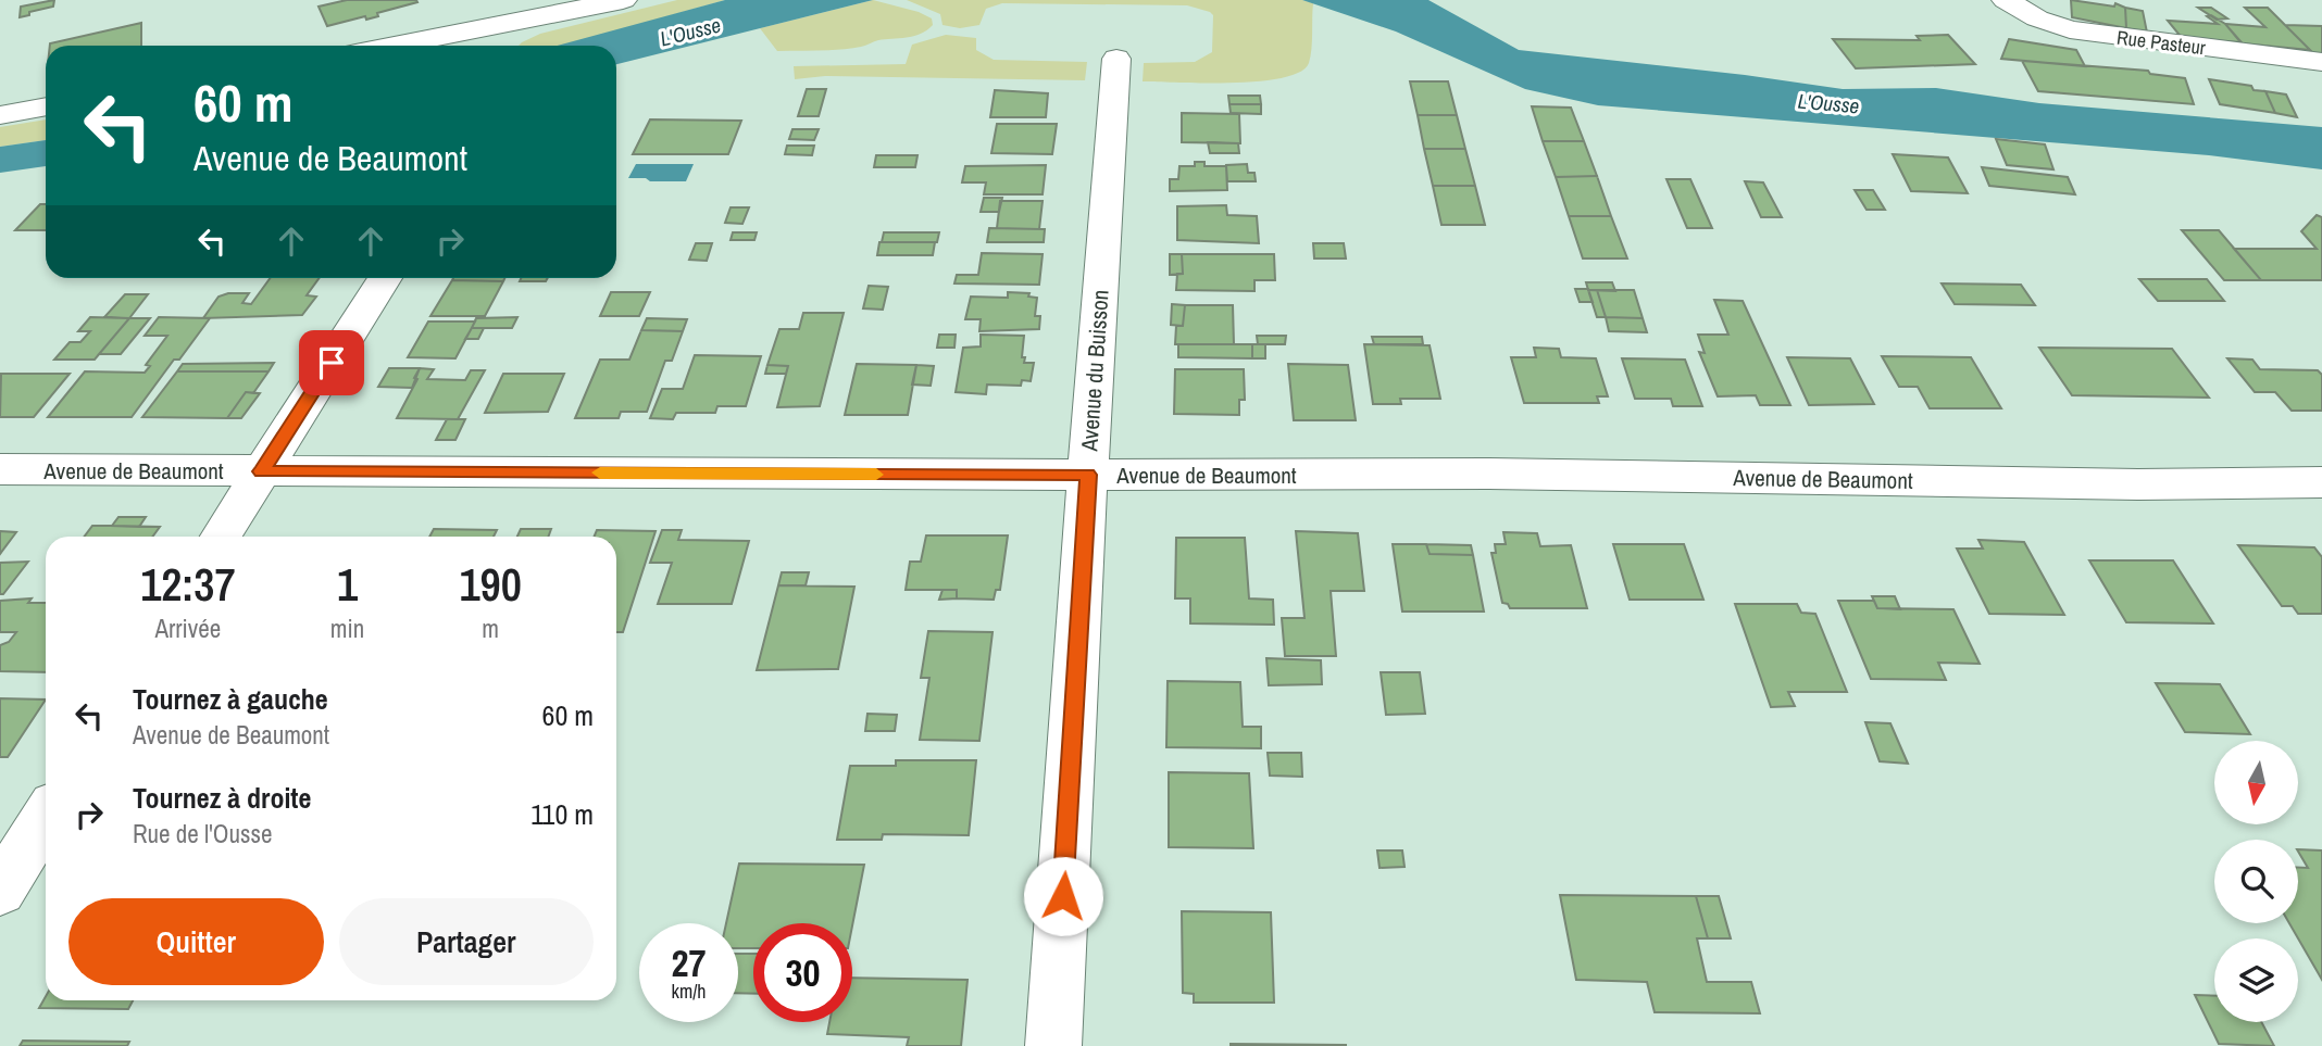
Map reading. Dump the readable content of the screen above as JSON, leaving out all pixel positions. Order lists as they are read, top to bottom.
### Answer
{
  "streets": {
    "street": ["Rue Pasteur", "Avenue du Buisson", "Avenue de Beaumont"]
  },
  "crossings": [
    ["Avenue du Buisson", "Avenue de Beaumont"]
  ],
  "water": ["L'Ousse"],
  "north": "bottom",
  "page": {
    "turn": ["60 m", "Avenue de Beaumont"],
    "eta": [
      "12:37",
      "Arrivée",
      "1",
      "min",
      "190",
      "m"
    ],
    "list": [
      {
        "name": "Tournez à gauche",
        "note": "Avenue de Beaumont",
        "value": "60 m"
      },
      {
        "name": "Tournez à droite",
        "note": "Rue de l'Ousse",
        "value": "110 m"
      }
    ],
    "buttons": ["Quitter", "Partager"],
    "speed": "27 km/h",
    "limit": "30"
  }
}
